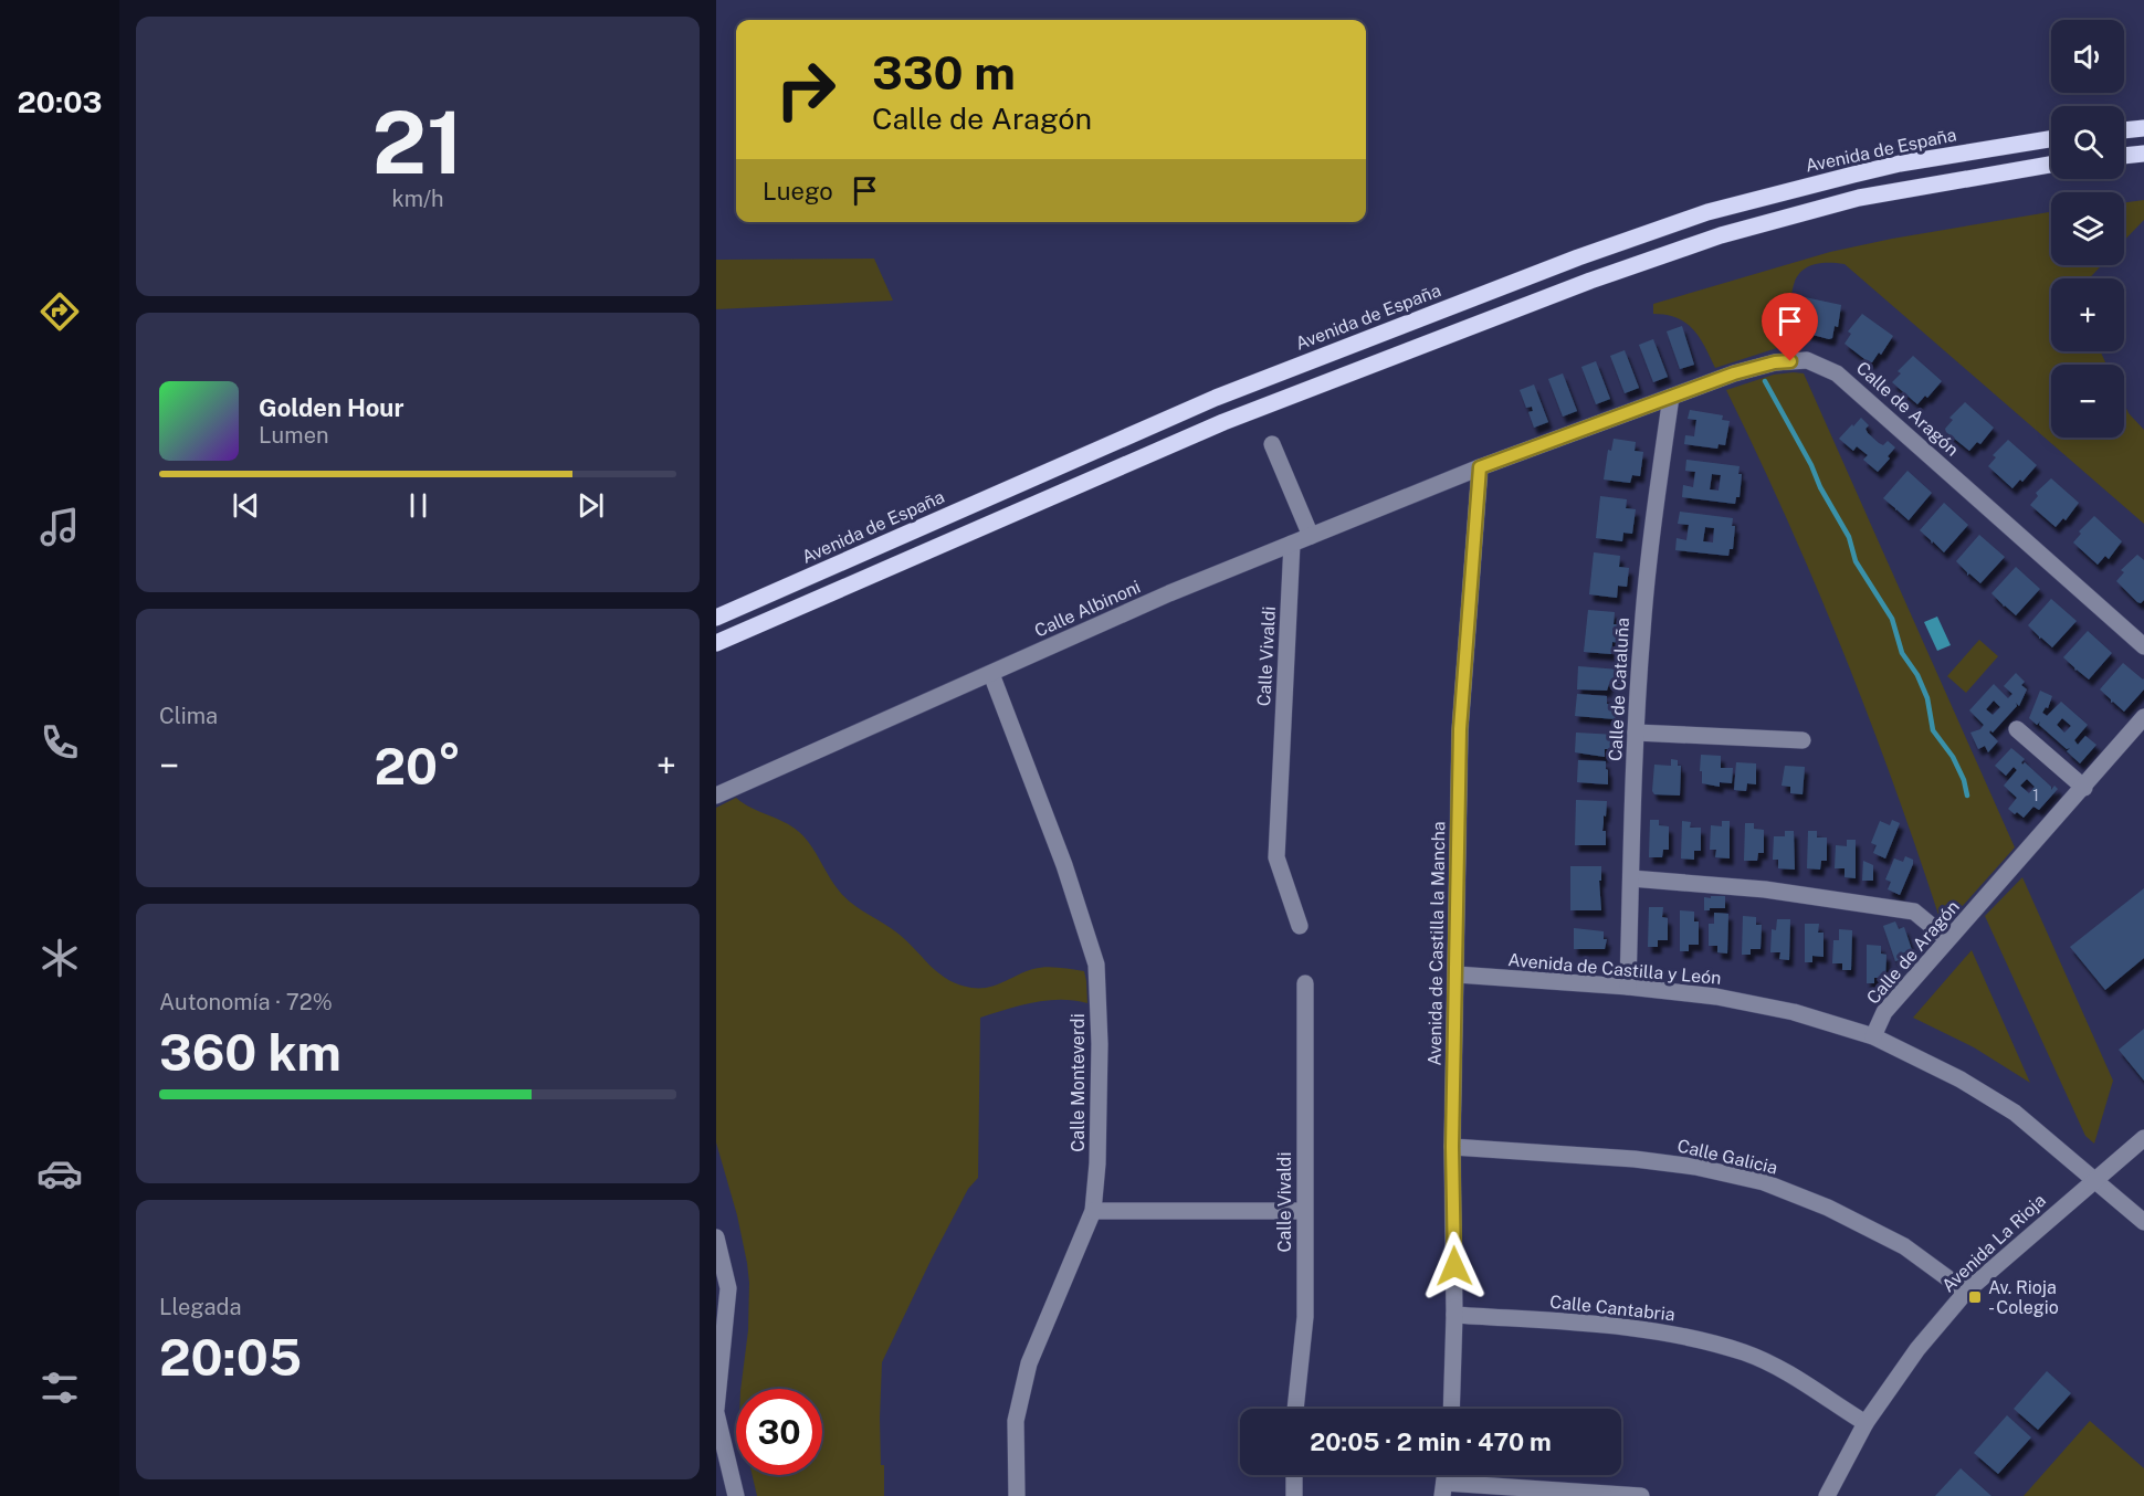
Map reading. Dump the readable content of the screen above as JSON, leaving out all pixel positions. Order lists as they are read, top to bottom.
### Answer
{
  "streets": {
    "main road": ["Avenida de España"],
    "street": [
      "Calle de Aragón",
      "Calle Albinoni",
      "Calle Vivaldi",
      "Calle de Cataluña",
      "Avenida de Castilla la Mancha",
      "Avenida de Castilla y León",
      "Calle Monteverdi",
      "Calle Galicia",
      "Avenida La Rioja",
      "Calle Cantabria"
    ]
  },
  "crossings": [
    ["Calle de Aragón", "Calle Albinoni"],
    ["Calle de Aragón", "Calle de Cataluña"],
    ["Calle de Aragón", "Avenida de Castilla la Mancha"],
    ["Calle de Aragón", "Avenida de Castilla y León"],
    ["Calle Albinoni", "Calle Vivaldi"],
    ["Calle Albinoni", "Avenida de Castilla la Mancha"],
    ["Calle Albinoni", "Calle Monteverdi"],
    ["Calle de Cataluña", "Avenida de Castilla y León"],
    ["Avenida de Castilla la Mancha", "Avenida de Castilla y León"],
    ["Avenida de Castilla la Mancha", "Calle Galicia"],
    ["Avenida de Castilla la Mancha", "Calle Cantabria"],
    ["Avenida de Castilla y León", "Avenida La Rioja"],
    ["Calle Galicia", "Avenida La Rioja"],
    ["Avenida La Rioja", "Calle Cantabria"]
  ],
  "places": {
    "transit": ["Av. Rioja - Colegio"]
  },
  "house_numbers": ["1"],
  "page": {
    "tabs": "20:03",
    "tile": [
      ["21", "km/h"],
      "Clima",
      ["Autonomía · 72%", "360 km"],
      ["Llegada", "20:05"]
    ],
    "map_buttons": ["+", "−"],
    "turn": ["330 m", "Calle de Aragón"],
    "then": "Luego",
    "song": ["Golden Hour", "Lumen"],
    "heat": ["−", "20°", "+"],
    "limit": "30",
    "trip": "20:05 · 2 min · 470 m"
  }
}
